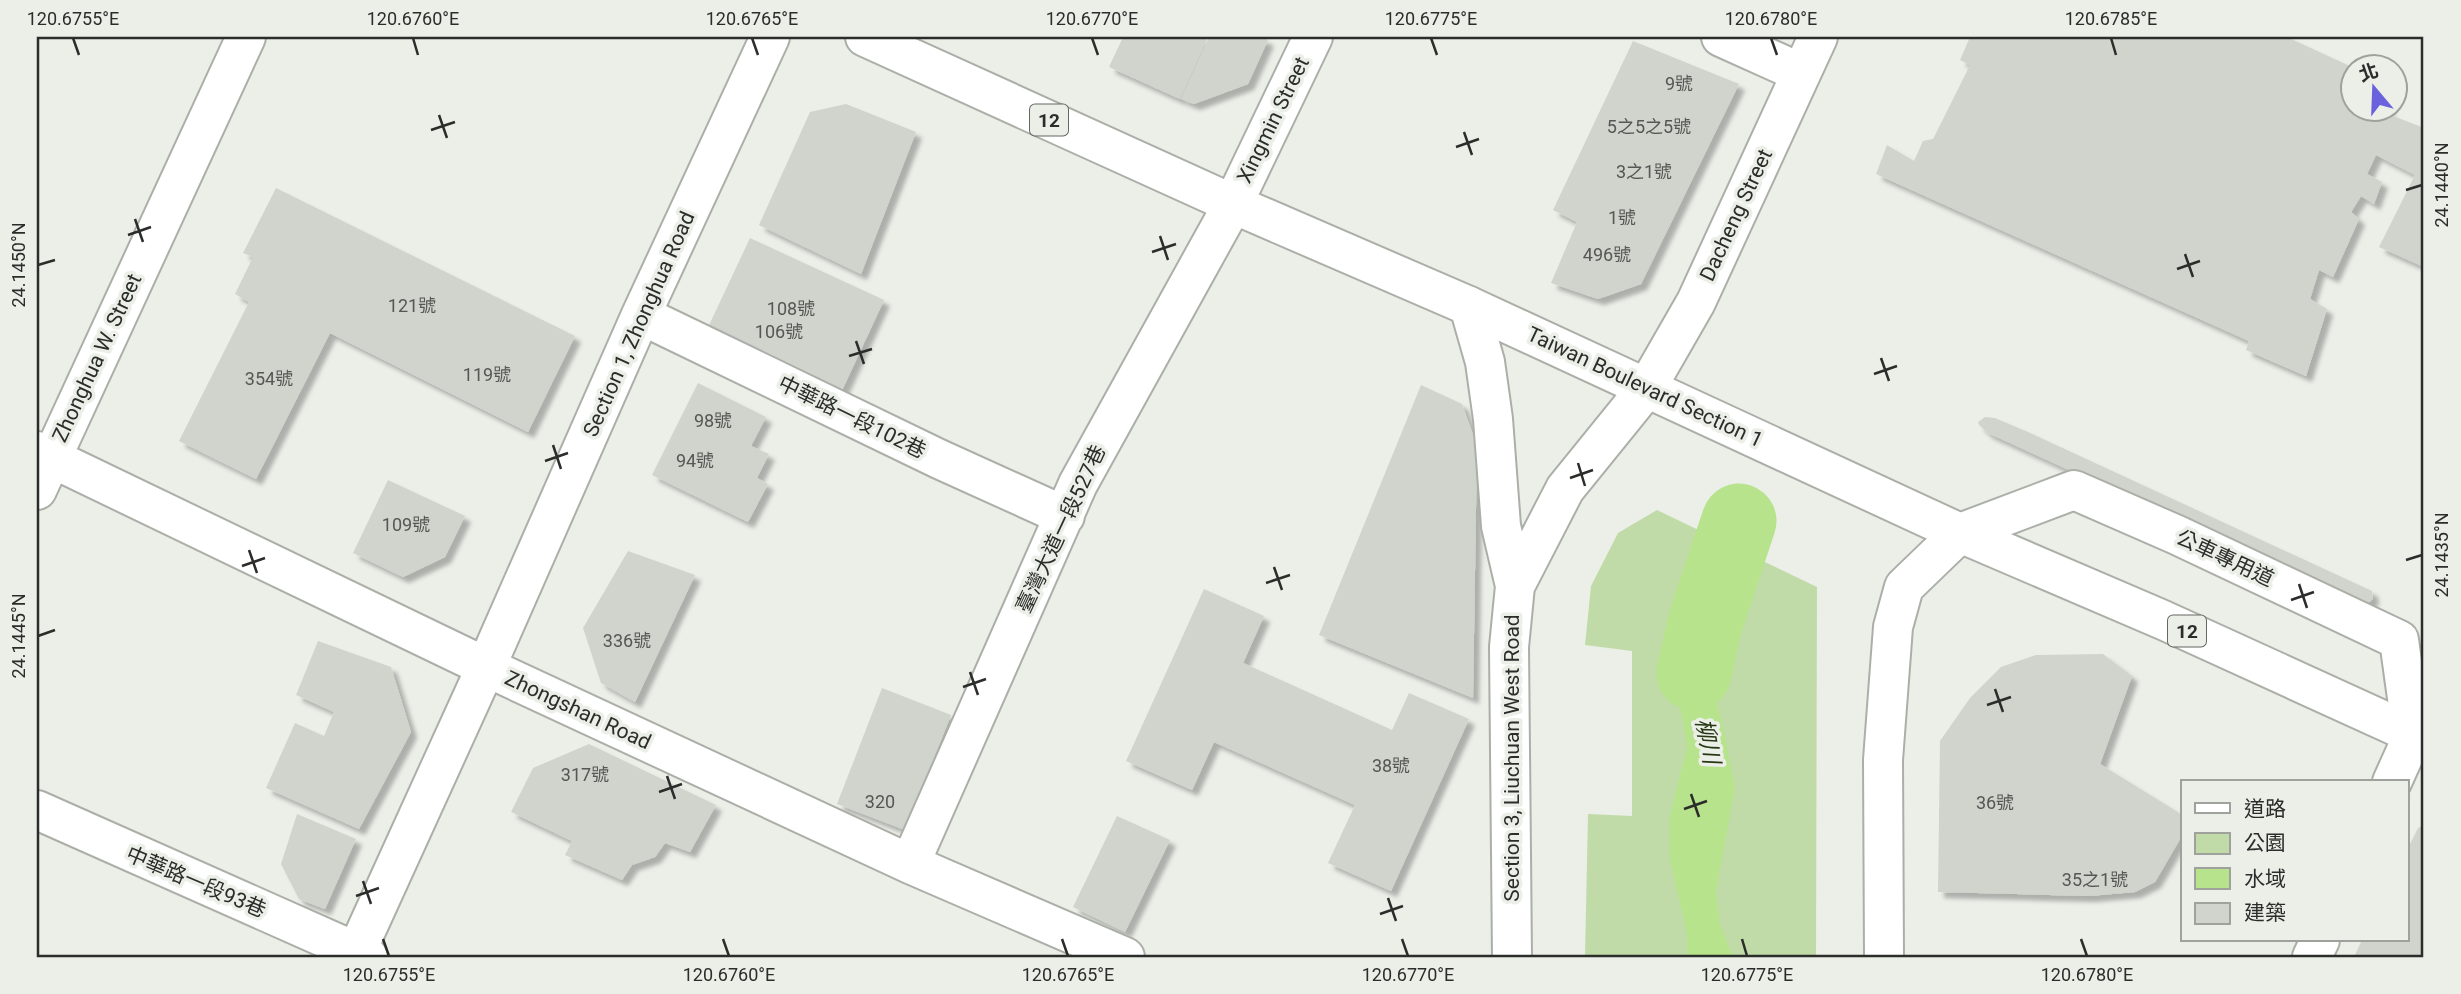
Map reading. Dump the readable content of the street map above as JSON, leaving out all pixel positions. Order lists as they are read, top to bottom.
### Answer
{
  "streets": {
    "street": [
      "12",
      "Xingmin Street",
      "Dacheng Street",
      "Section 1, Zhonghua Road",
      "Zhonghua W. Street",
      "Taiwan Boulevard Section 1",
      "中華路一段102巷",
      "臺灣大道一段527巷",
      "公車專用道",
      "Zhongshan Road",
      "Section 3, Liuchuan West Road",
      "中華路一段93巷"
    ]
  },
  "crossings": [
    ["Xingmin Street", "Taiwan Boulevard Section 1"],
    ["Xingmin Street", "臺灣大道一段527巷"],
    ["Dacheng Street", "Taiwan Boulevard Section 1"],
    ["Dacheng Street", "Section 3, Liuchuan West Road"],
    ["Section 1, Zhonghua Road", "中華路一段102巷"],
    ["Section 1, Zhonghua Road", "Zhongshan Road"],
    ["Section 1, Zhonghua Road", "中華路一段93巷"],
    ["Zhonghua W. Street", "Zhongshan Road"],
    ["Taiwan Boulevard Section 1", "臺灣大道一段527巷"],
    ["Taiwan Boulevard Section 1", "公車專用道"],
    ["Taiwan Boulevard Section 1", "Section 3, Liuchuan West Road"],
    ["中華路一段102巷", "臺灣大道一段527巷"],
    ["臺灣大道一段527巷", "Zhongshan Road"]
  ],
  "water": ["柳川"],
  "house_numbers": [
    "9號",
    "5之5之5號",
    "3之1號",
    "1號",
    "496號",
    "121號",
    "108號",
    "106號",
    "119號",
    "354號",
    "98號",
    "94號",
    "109號",
    "336號",
    "38號",
    "317號",
    "320",
    "36號",
    "35之1號"
  ],
  "legend": [
    "道路",
    "公園",
    "水域",
    "建築"
  ],
  "north": "top",
  "coordinates": [
    "120.6755°E",
    "120.6760°E",
    "120.6765°E",
    "120.6770°E",
    "120.6775°E",
    "120.6780°E",
    "120.6785°E",
    "24.1440°N",
    "24.1450°N",
    "24.1435°N",
    "24.1445°N"
  ]
}
